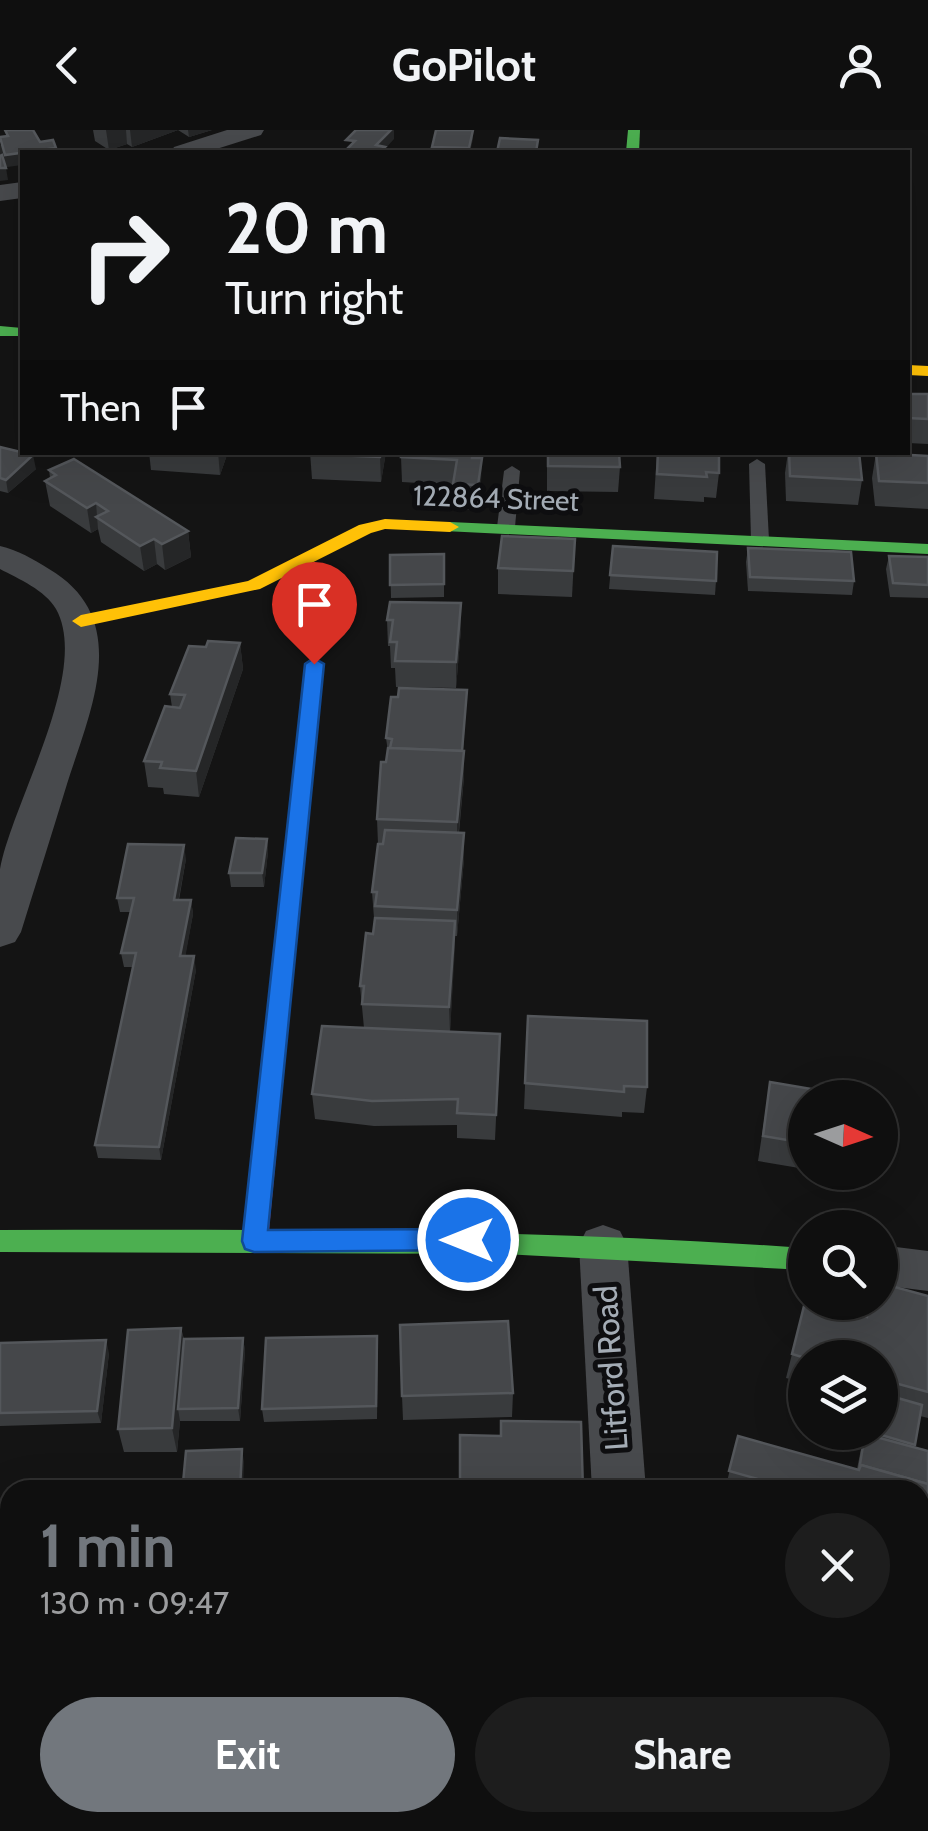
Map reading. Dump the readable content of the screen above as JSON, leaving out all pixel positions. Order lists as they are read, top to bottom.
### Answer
{
  "streets": {
    "street": ["122864 Street", "Litford Road"]
  },
  "north": "right",
  "page": {
    "header": "GoPilot",
    "turn": ["20 m", "Turn right"],
    "then": "Then",
    "heading": ["1 min", "130 m · 09:47"],
    "buttons": ["Exit", "Share"]
  }
}
